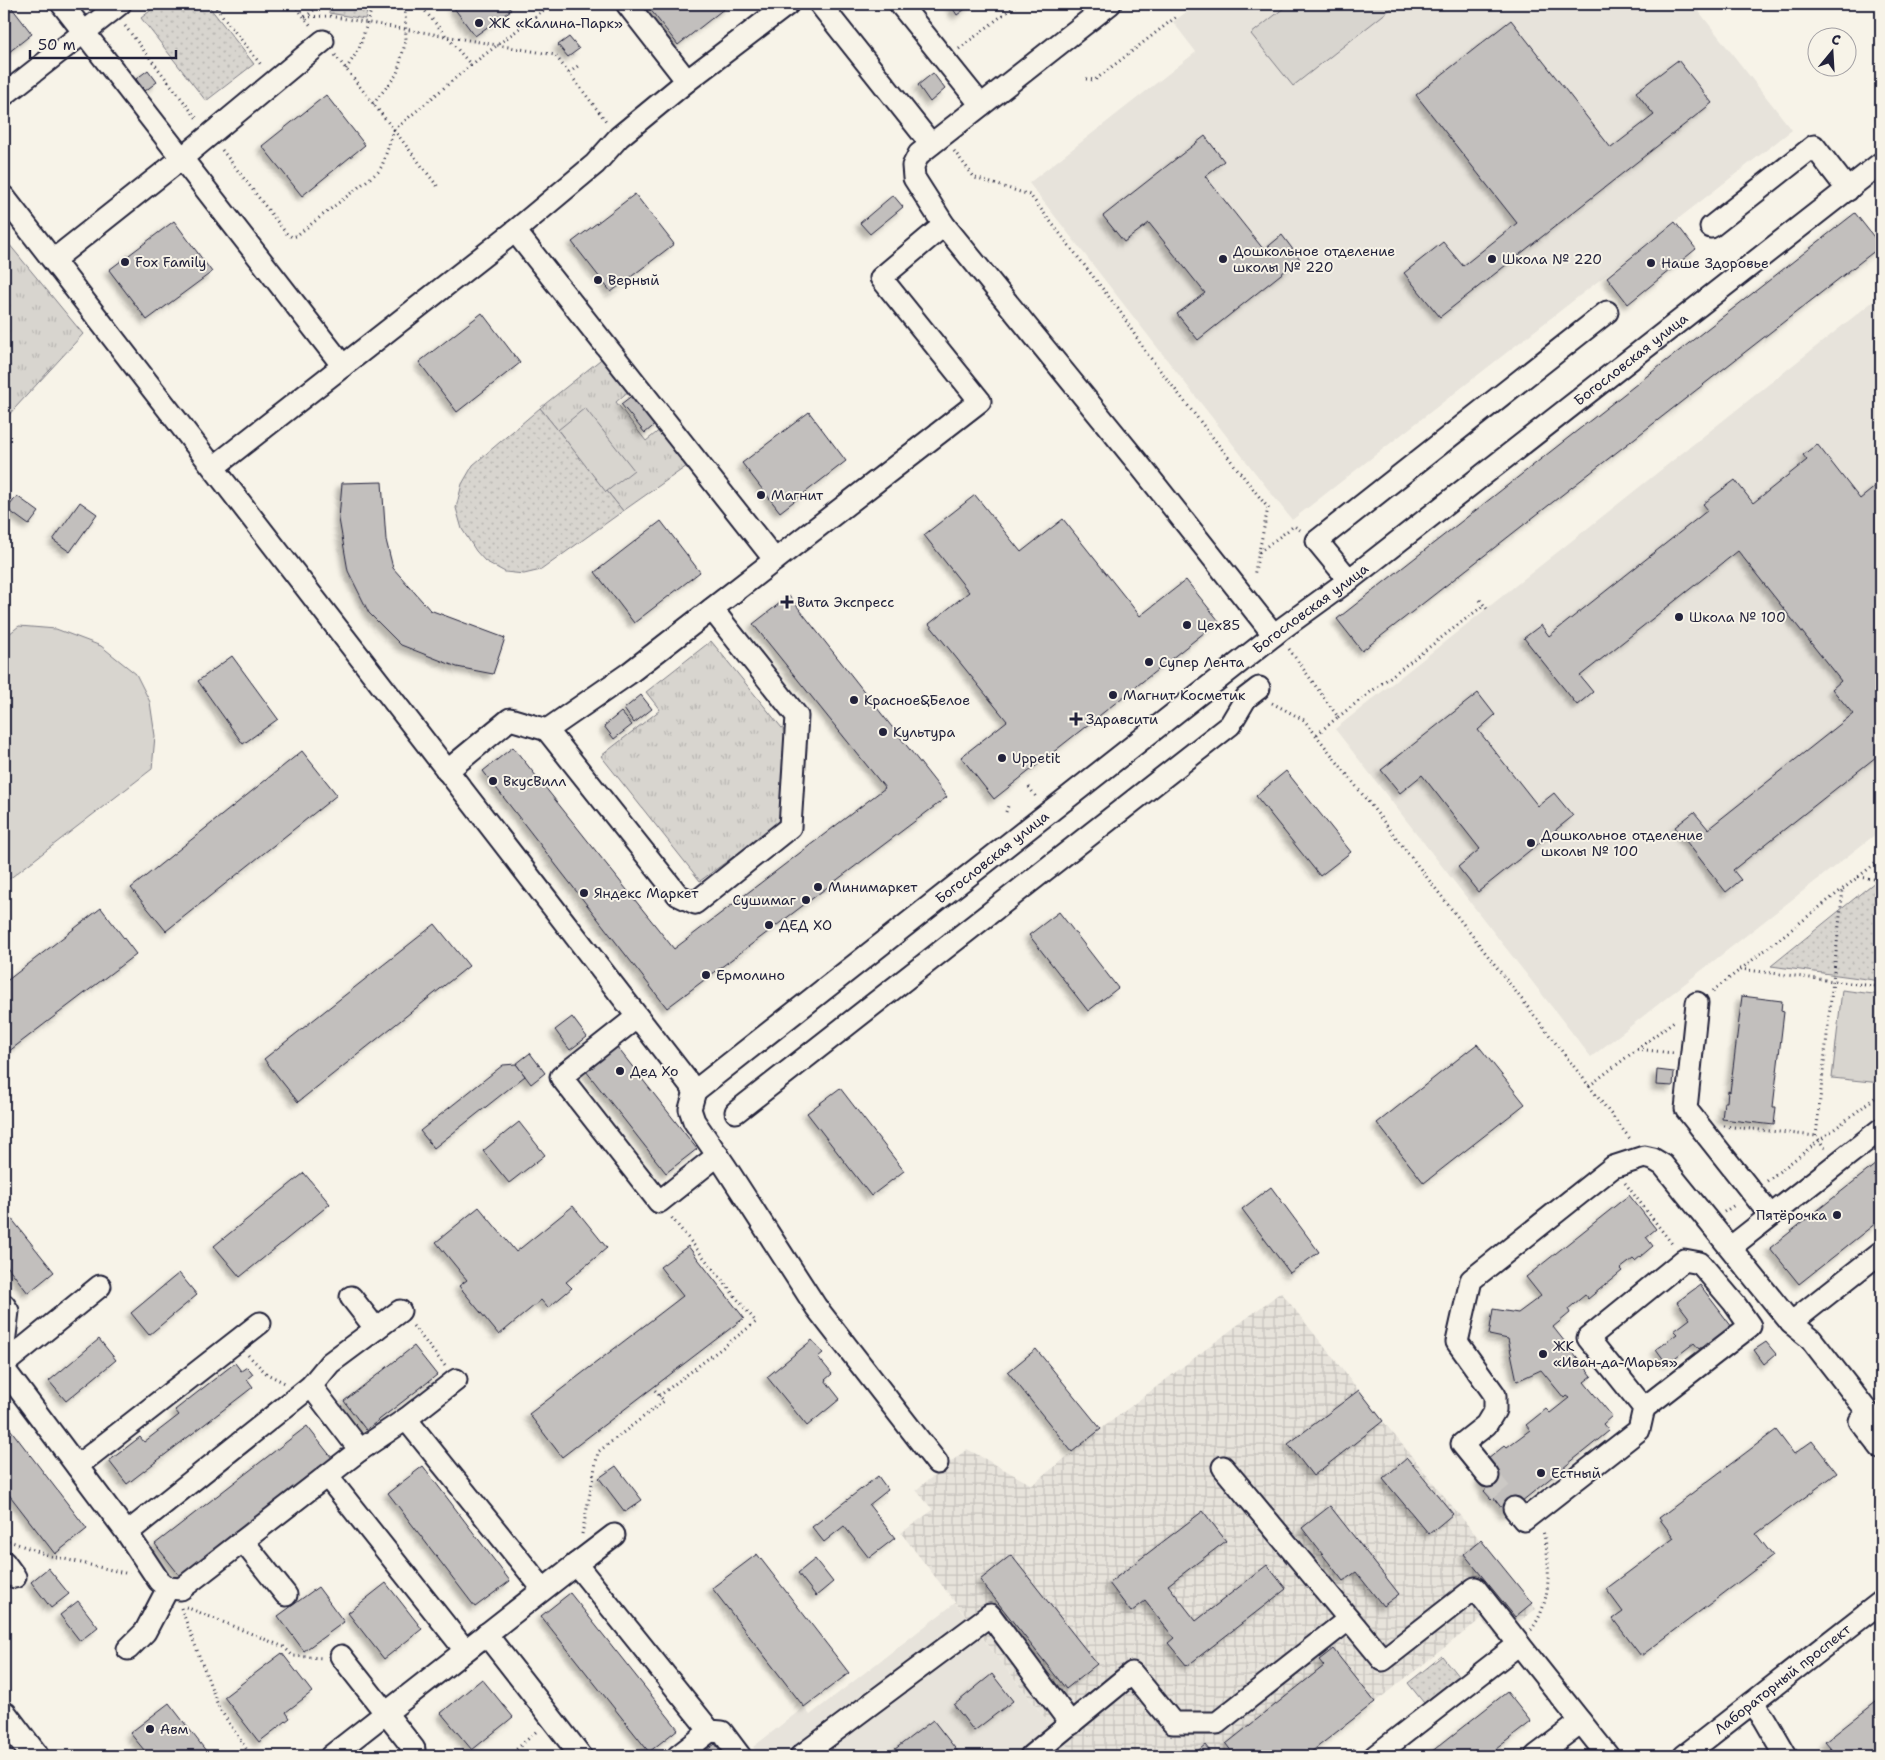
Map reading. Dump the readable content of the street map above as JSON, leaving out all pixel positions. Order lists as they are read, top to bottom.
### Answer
{
  "streets": {
    "street": ["Богословская улица", "Лабораторный проспект"]
  },
  "places": {
    "other": [
      "ЖК «Калина-Парк»",
      "Дошкольное отделение школы № 220",
      "Школа № 220",
      "Fox Family",
      "Наше Здоровье",
      "Верный",
      "Магнит",
      "Школа № 100",
      "Цех85",
      "Супер Лента",
      "Магнит Косметик",
      "Красное&Белое",
      "Культура",
      "Uppetit",
      "ВкусВилл",
      "Дошкольное отделение школы № 100",
      "Минимаркет",
      "Яндекс Маркет",
      "Сушимаг",
      "ДЕД ХО",
      "Ермолино",
      "Дед Хо",
      "Пятёрочка",
      "ЖК «Иван-да-Марья»",
      "Естный",
      "Авм"
    ],
    "health": ["Вита Экспресс", "Здравсити"]
  },
  "scale_bar": "50 m",
  "north": "top"
}
